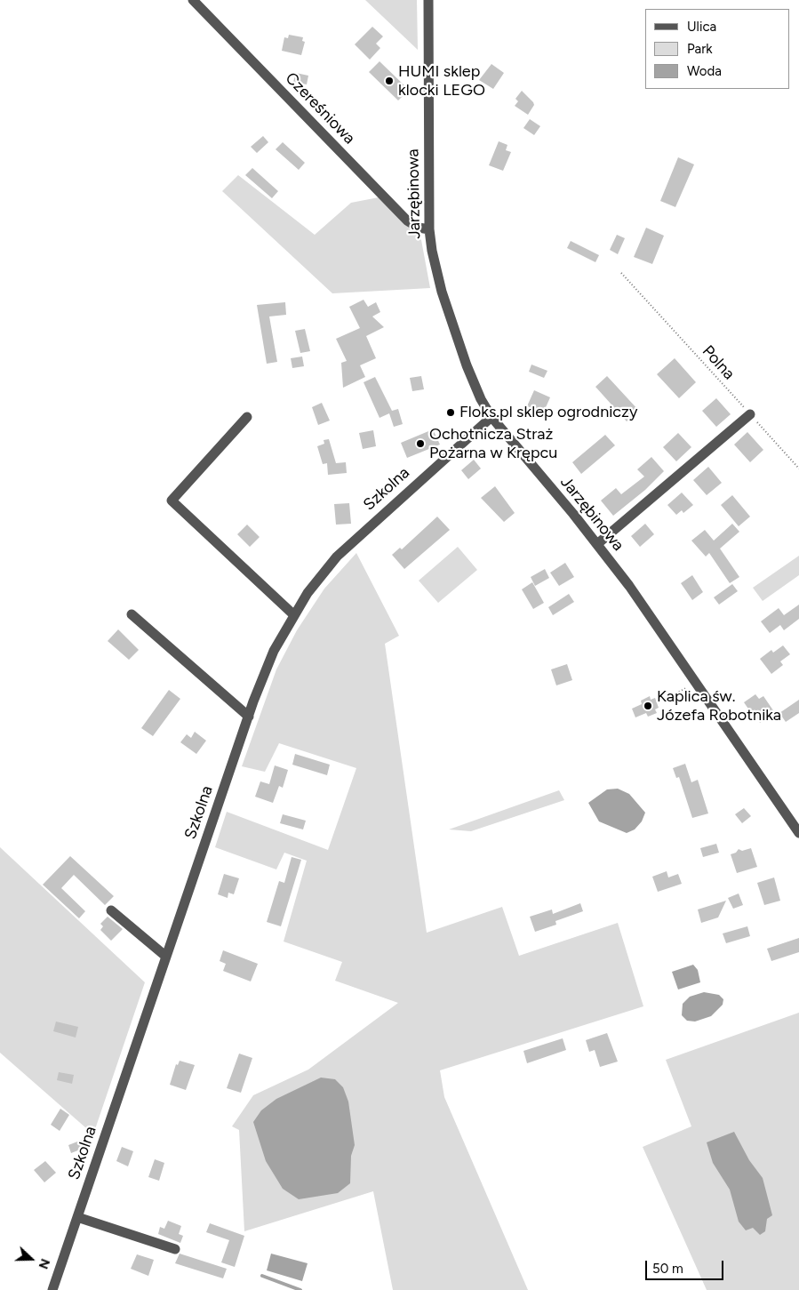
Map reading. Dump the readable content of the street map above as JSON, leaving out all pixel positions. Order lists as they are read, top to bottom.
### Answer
{
  "streets": {
    "street": ["Czereśniowa", "Jarzębinowa", "Szkolna"],
    "path": ["Polna"]
  },
  "crossings": [
    ["Czereśniowa", "Jarzębinowa"],
    ["Jarzębinowa", "Szkolna"]
  ],
  "places": [
    "HUMI sklep klocki LEGO",
    "Floks.pl sklep ogrodniczy",
    "Ochotnicza Straż Pożarna w Krępcu",
    "Kaplica św. Józefa Robotnika"
  ],
  "legend": ["Ulica", "Park", "Woda"],
  "scale_bar": "50 m",
  "north": "right"
}
